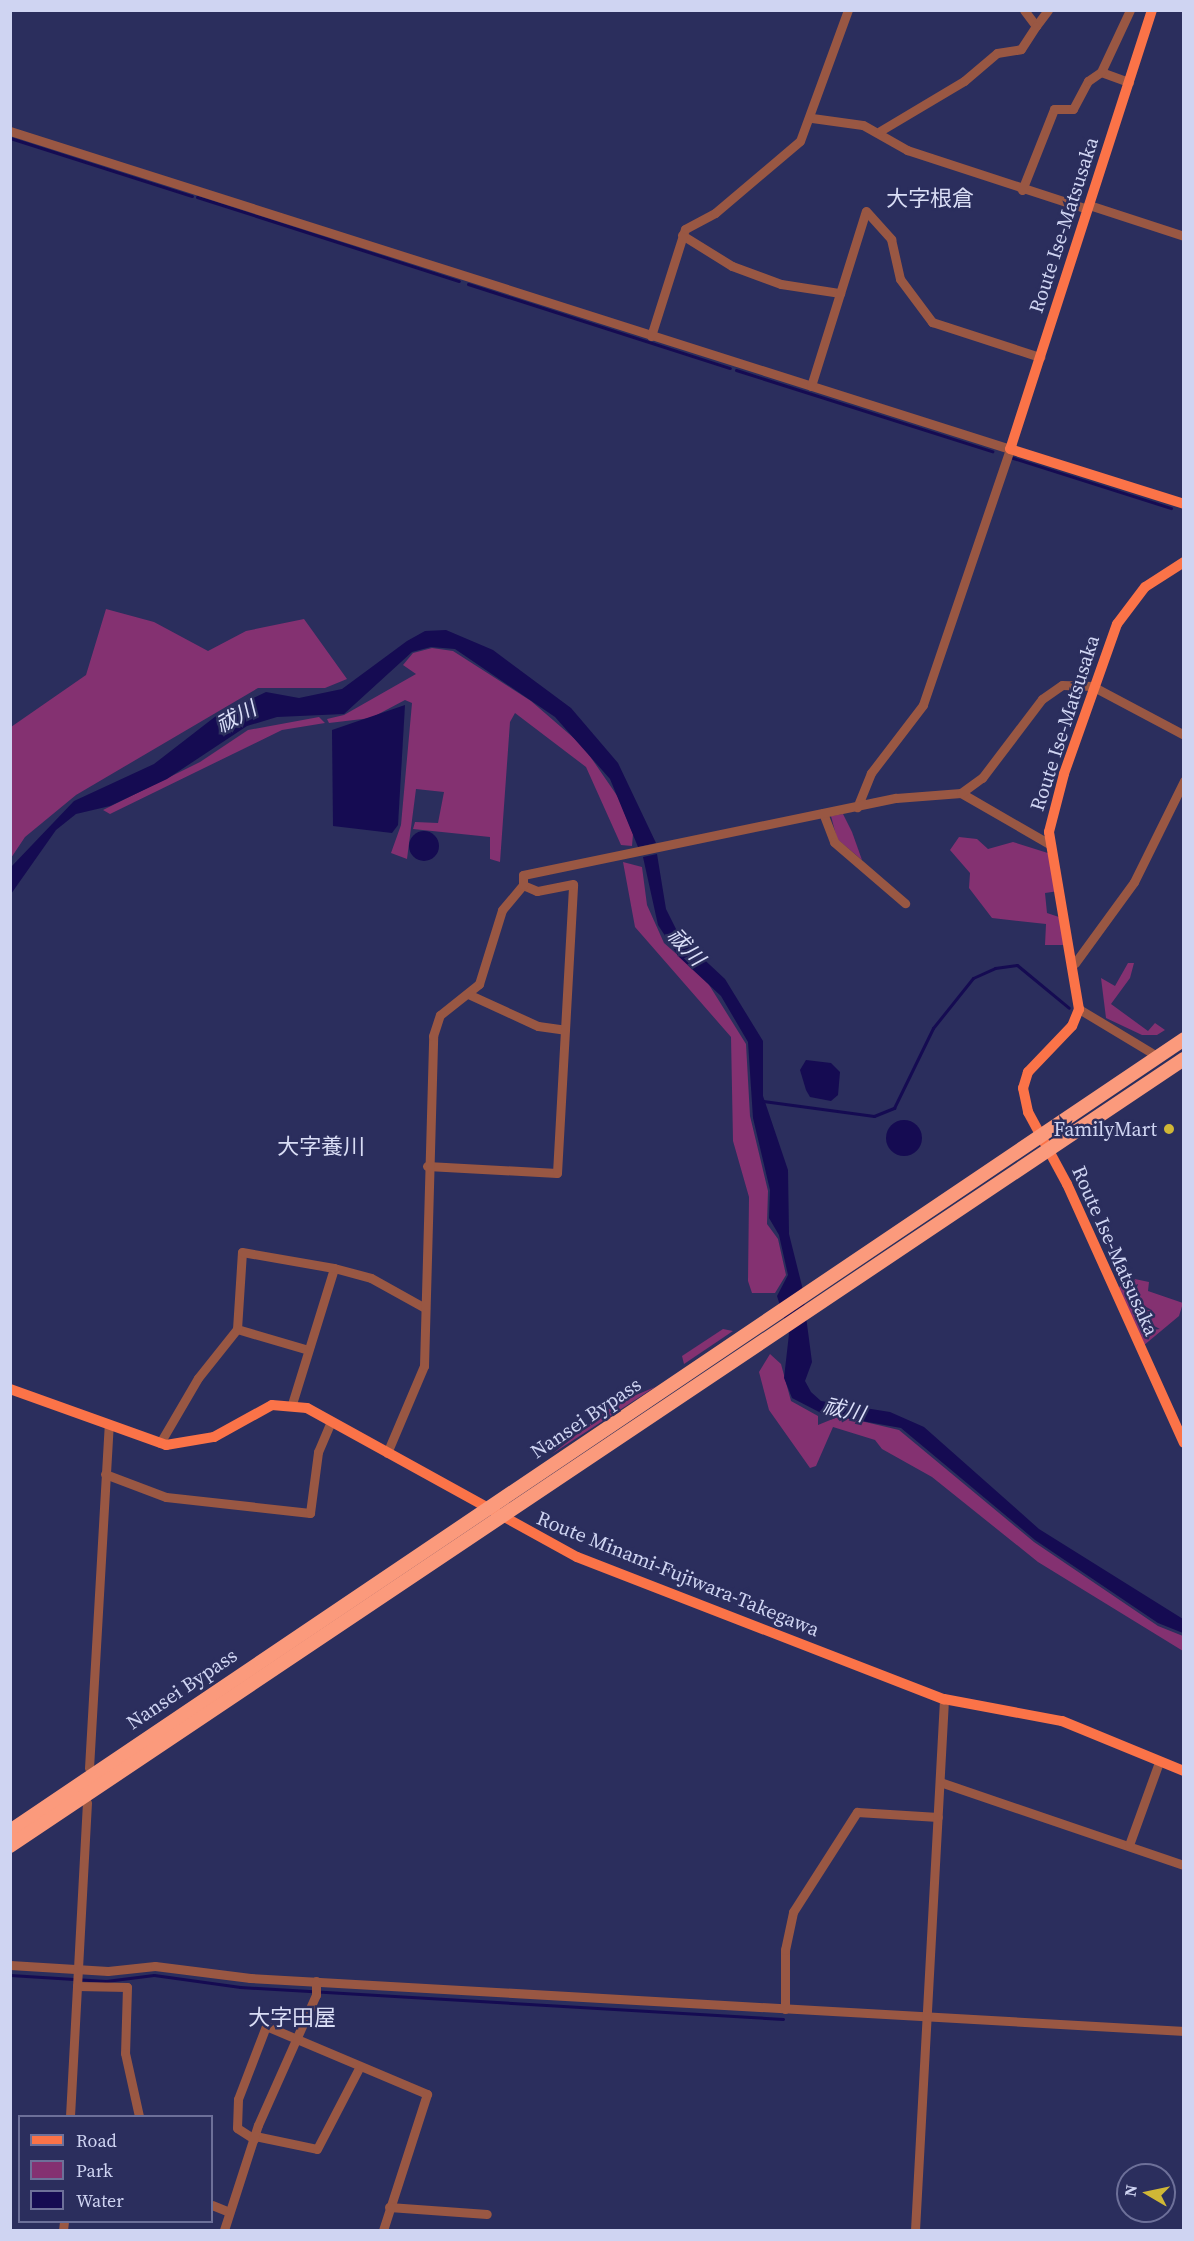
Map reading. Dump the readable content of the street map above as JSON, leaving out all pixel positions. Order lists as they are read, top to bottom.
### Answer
{
  "streets": {
    "highway": ["Nansei Bypass"],
    "main road": ["Route Ise-Matsusaka", "Route Minami-Fujiwara-Takegawa"]
  },
  "crossings": [
    ["Route Ise-Matsusaka", "Nansei Bypass"],
    ["Nansei Bypass", "Route Minami-Fujiwara-Takegawa"]
  ],
  "districts": ["大字根倉", "大字養川", "大字田屋"],
  "water": ["祓川"],
  "places": ["FamilyMart"],
  "legend": ["Road", "Park", "Water"],
  "north": "left"
}
